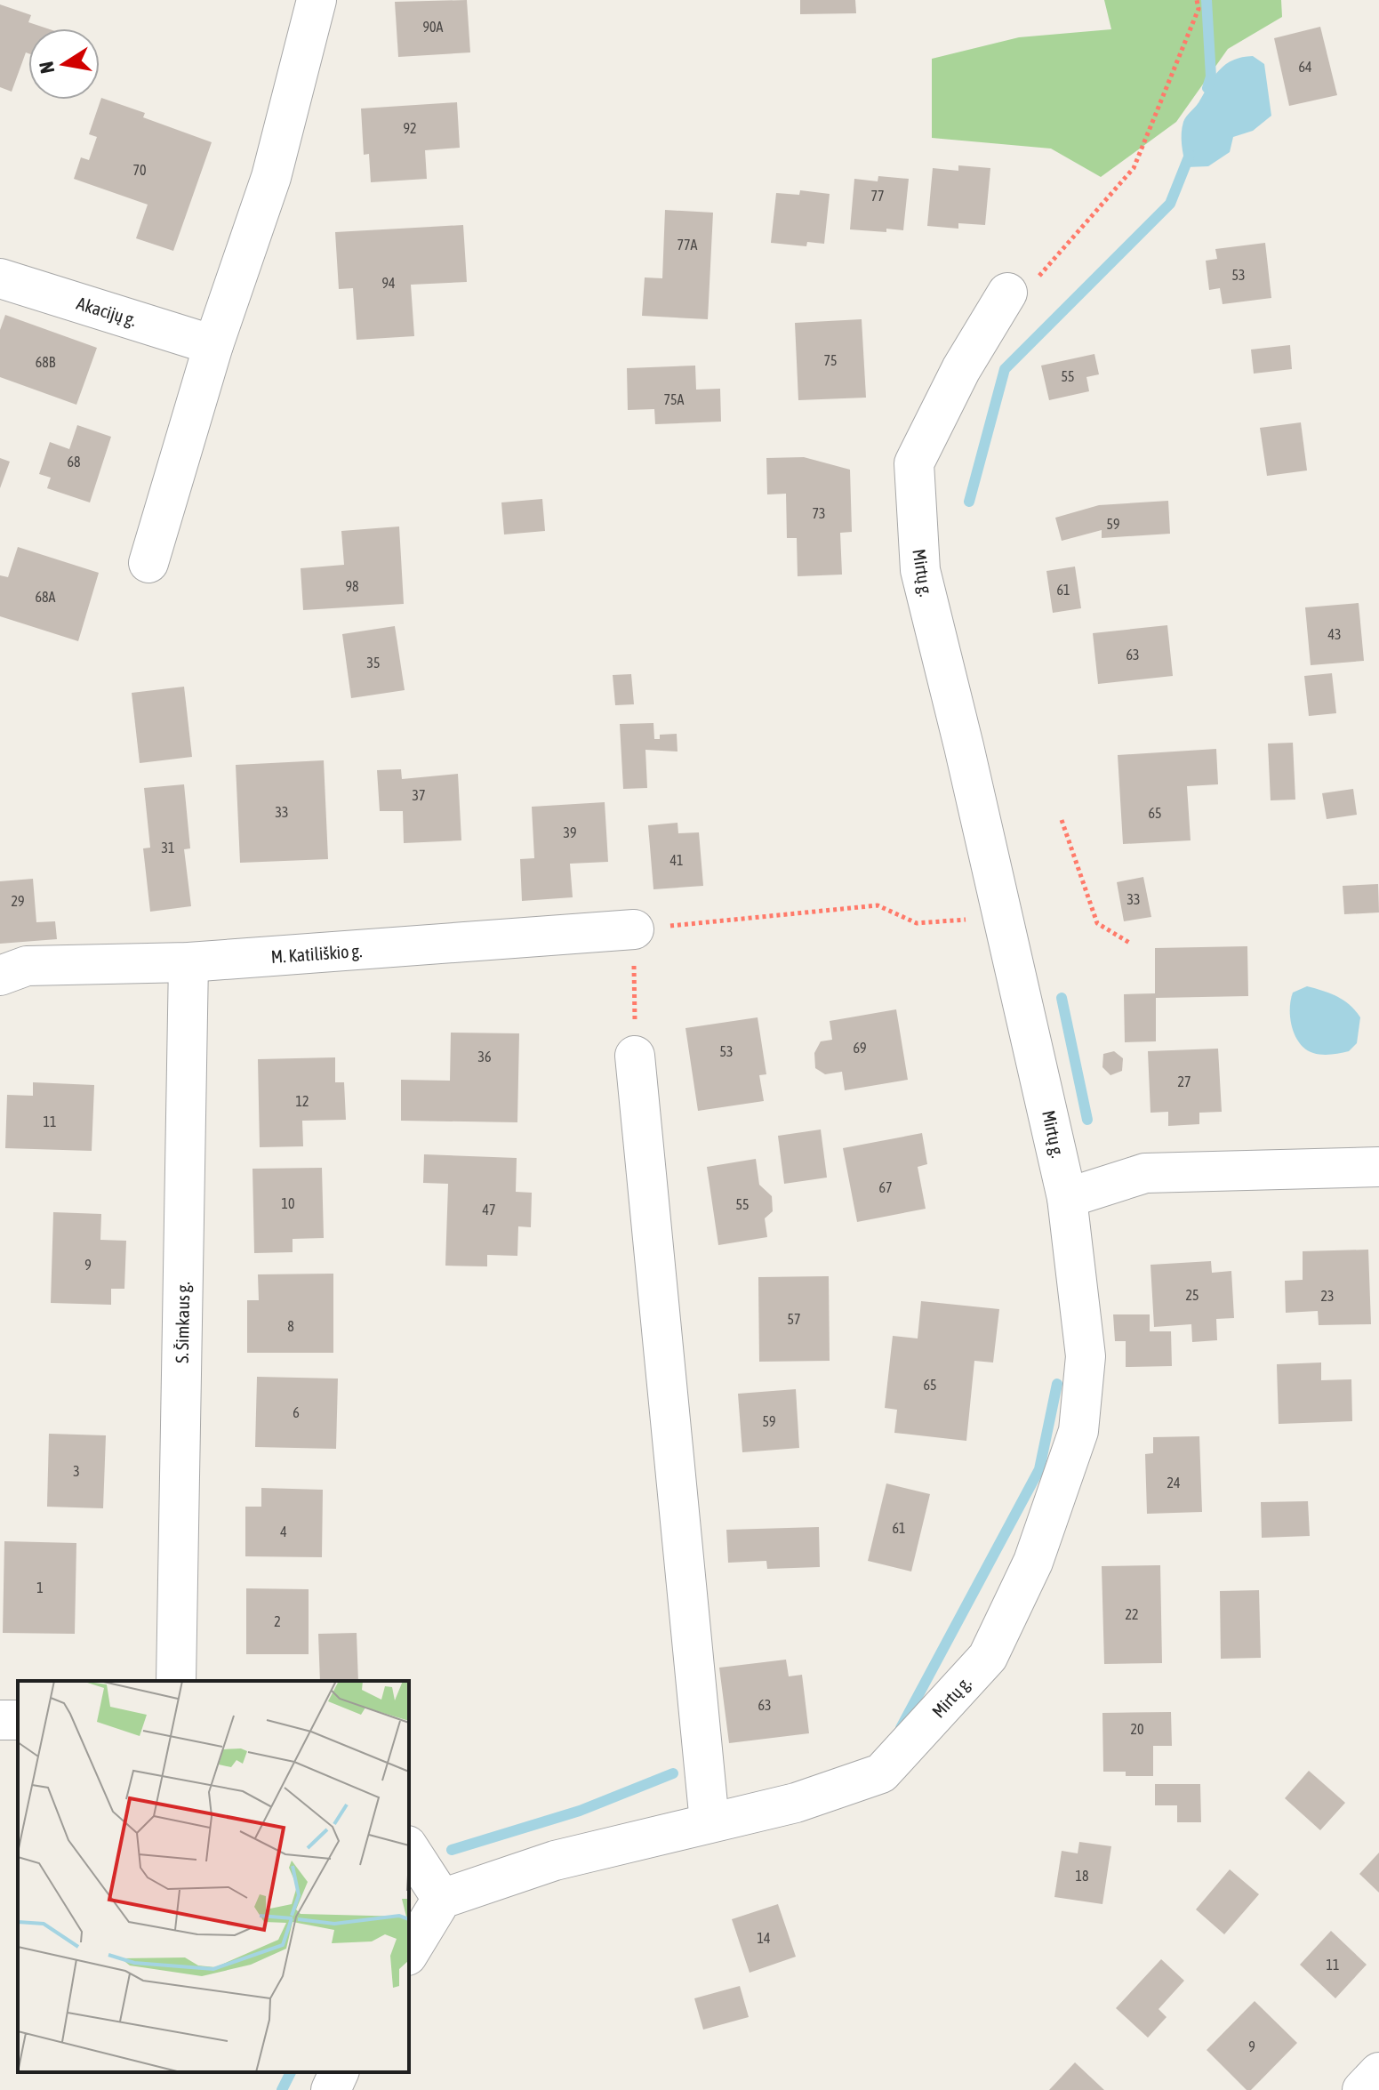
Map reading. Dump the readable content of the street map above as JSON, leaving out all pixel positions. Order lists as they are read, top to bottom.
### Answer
{
  "streets": {
    "street": [
      "Akacijų g.",
      "Mirtų g.",
      "M. Katiliškio g.",
      "S. Šimkaus g."
    ]
  },
  "crossings": [
    ["M. Katiliškio g.", "S. Šimkaus g."]
  ],
  "house_numbers": [
    "90A",
    "64",
    "92",
    "70",
    "77",
    "77A",
    "53",
    "94",
    "75",
    "68B",
    "55",
    "75A",
    "68",
    "73",
    "59",
    "98",
    "61",
    "68A",
    "43",
    "63",
    "35",
    "37",
    "33",
    "65",
    "39",
    "31",
    "41",
    "33",
    "29",
    "69",
    "53",
    "36",
    "27",
    "12",
    "11",
    "67",
    "10",
    "55",
    "47",
    "9",
    "25",
    "23",
    "57",
    "8",
    "65",
    "6",
    "59",
    "3",
    "24",
    "61",
    "4",
    "1",
    "22",
    "2",
    "63",
    "20",
    "18",
    "14",
    "11",
    "9"
  ],
  "north": "left"
}
